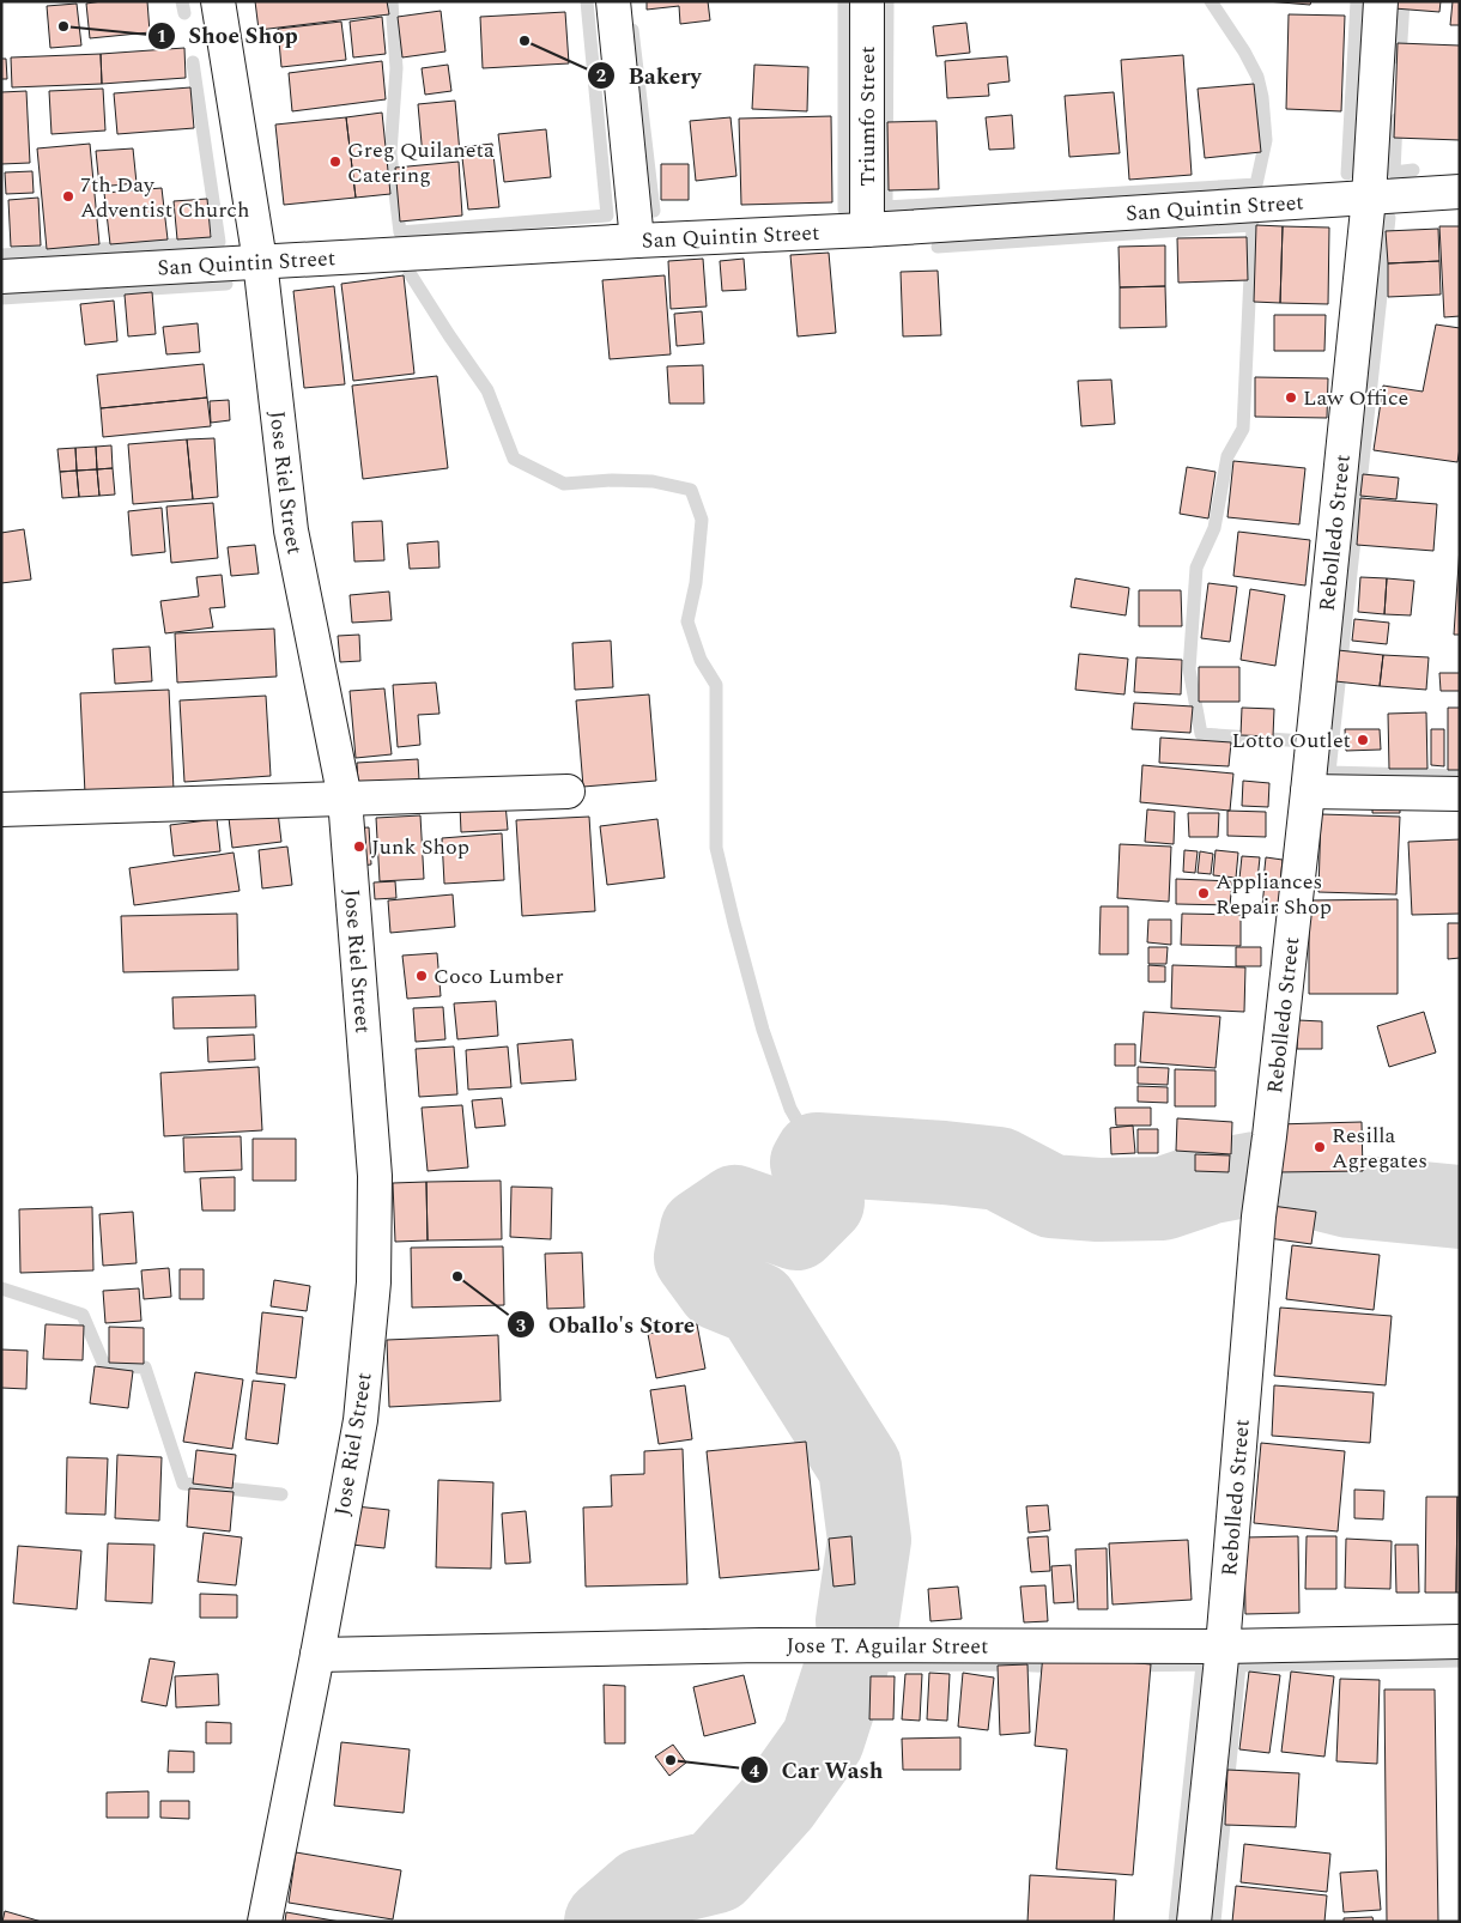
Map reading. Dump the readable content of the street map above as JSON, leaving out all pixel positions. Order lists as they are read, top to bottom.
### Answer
{
  "streets": {
    "main road": [
      "Triumfo Street",
      "San Quintin Street",
      "Jose Riel Street",
      "Rebolledo Street",
      "Jose T. Aguilar Street"
    ]
  },
  "crossings": [
    ["Triumfo Street", "San Quintin Street"],
    ["San Quintin Street", "Jose Riel Street"],
    ["San Quintin Street", "Rebolledo Street"],
    ["Jose Riel Street", "Jose T. Aguilar Street"],
    ["Rebolledo Street", "Jose T. Aguilar Street"]
  ],
  "places": [
    "Shoe Shop",
    "Bakery",
    "Greg Quilaneta Catering",
    "7th Day Adventist Church",
    "Law Office",
    "Lotto Outlet",
    "Junk Shop",
    "Appliances Repair Shop",
    "Coco Lumber",
    "Resilla Agregates",
    "Oballo's Store",
    "Car Wash"
  ]
}
